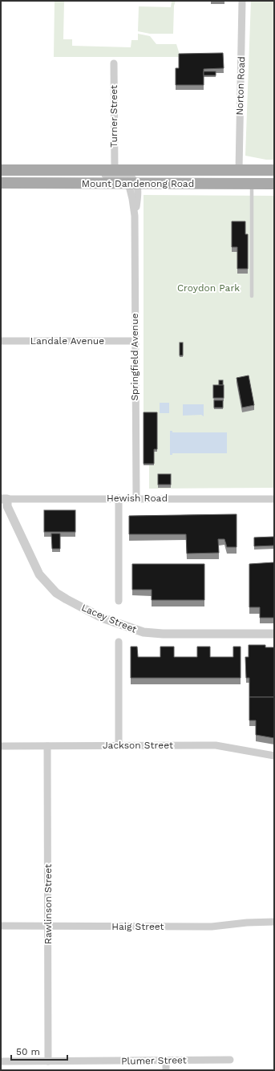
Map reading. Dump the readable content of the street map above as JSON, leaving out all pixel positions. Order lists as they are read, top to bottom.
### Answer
{
  "streets": {
    "main road": ["Mount Dandenong Road"],
    "street": [
      "Norton Road",
      "Turner Street",
      "Landale Avenue",
      "Springfield Avenue",
      "Hewish Road",
      "Lacey Street",
      "Jackson Street",
      "Rawlinson Street",
      "Haig Street",
      "Plumer Street"
    ]
  },
  "crossings": [
    ["Norton Road", "Mount Dandenong Road"],
    ["Turner Street", "Mount Dandenong Road"],
    ["Mount Dandenong Road", "Springfield Avenue"],
    ["Landale Avenue", "Springfield Avenue"],
    ["Springfield Avenue", "Hewish Road"],
    ["Hewish Road", "Lacey Street"],
    ["Jackson Street", "Rawlinson Street"],
    ["Rawlinson Street", "Haig Street"],
    ["Rawlinson Street", "Plumer Street"]
  ],
  "parks": ["Croydon Park"],
  "scale_bar": "50 m"
}
